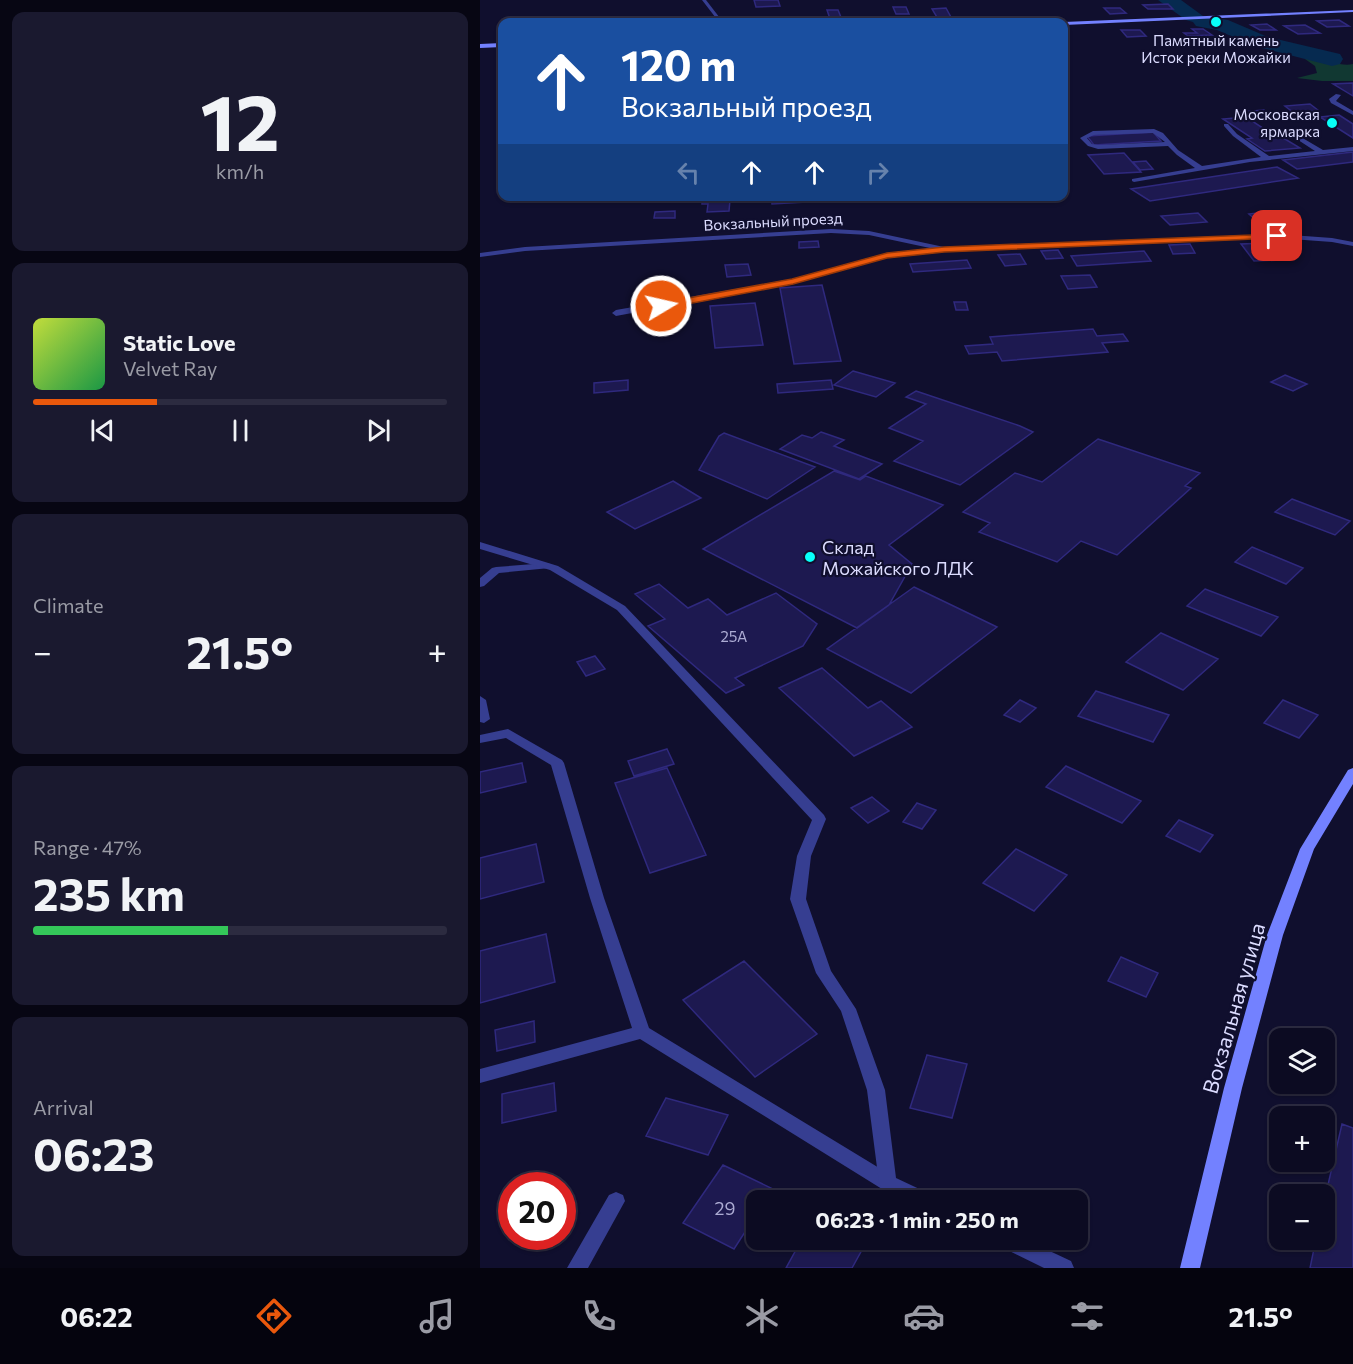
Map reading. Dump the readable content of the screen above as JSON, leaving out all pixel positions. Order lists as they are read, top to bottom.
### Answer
{
  "streets": {
    "main road": ["Вокзальная улица"],
    "street": ["Вокзальный проезд"]
  },
  "places": ["Памятный камень Исток реки Можайки", "Московская ярмарка", "Склад Можайского ЛДК"],
  "house_numbers": ["25А", "29"],
  "page": {
    "tile": [
      ["12", "km/h"],
      "Climate",
      ["Range · 47%", "235 km"],
      ["Arrival", "06:23"]
    ],
    "turn": ["120 m", "Вокзальный проезд"],
    "song": ["Static Love", "Velvet Ray"],
    "heat": ["−", "21.5°", "+"],
    "map_buttons": ["+", "−"],
    "limit": "20",
    "trip": "06:23 · 1 min · 250 m",
    "tabs": ["06:22", "21.5°"]
  }
}
